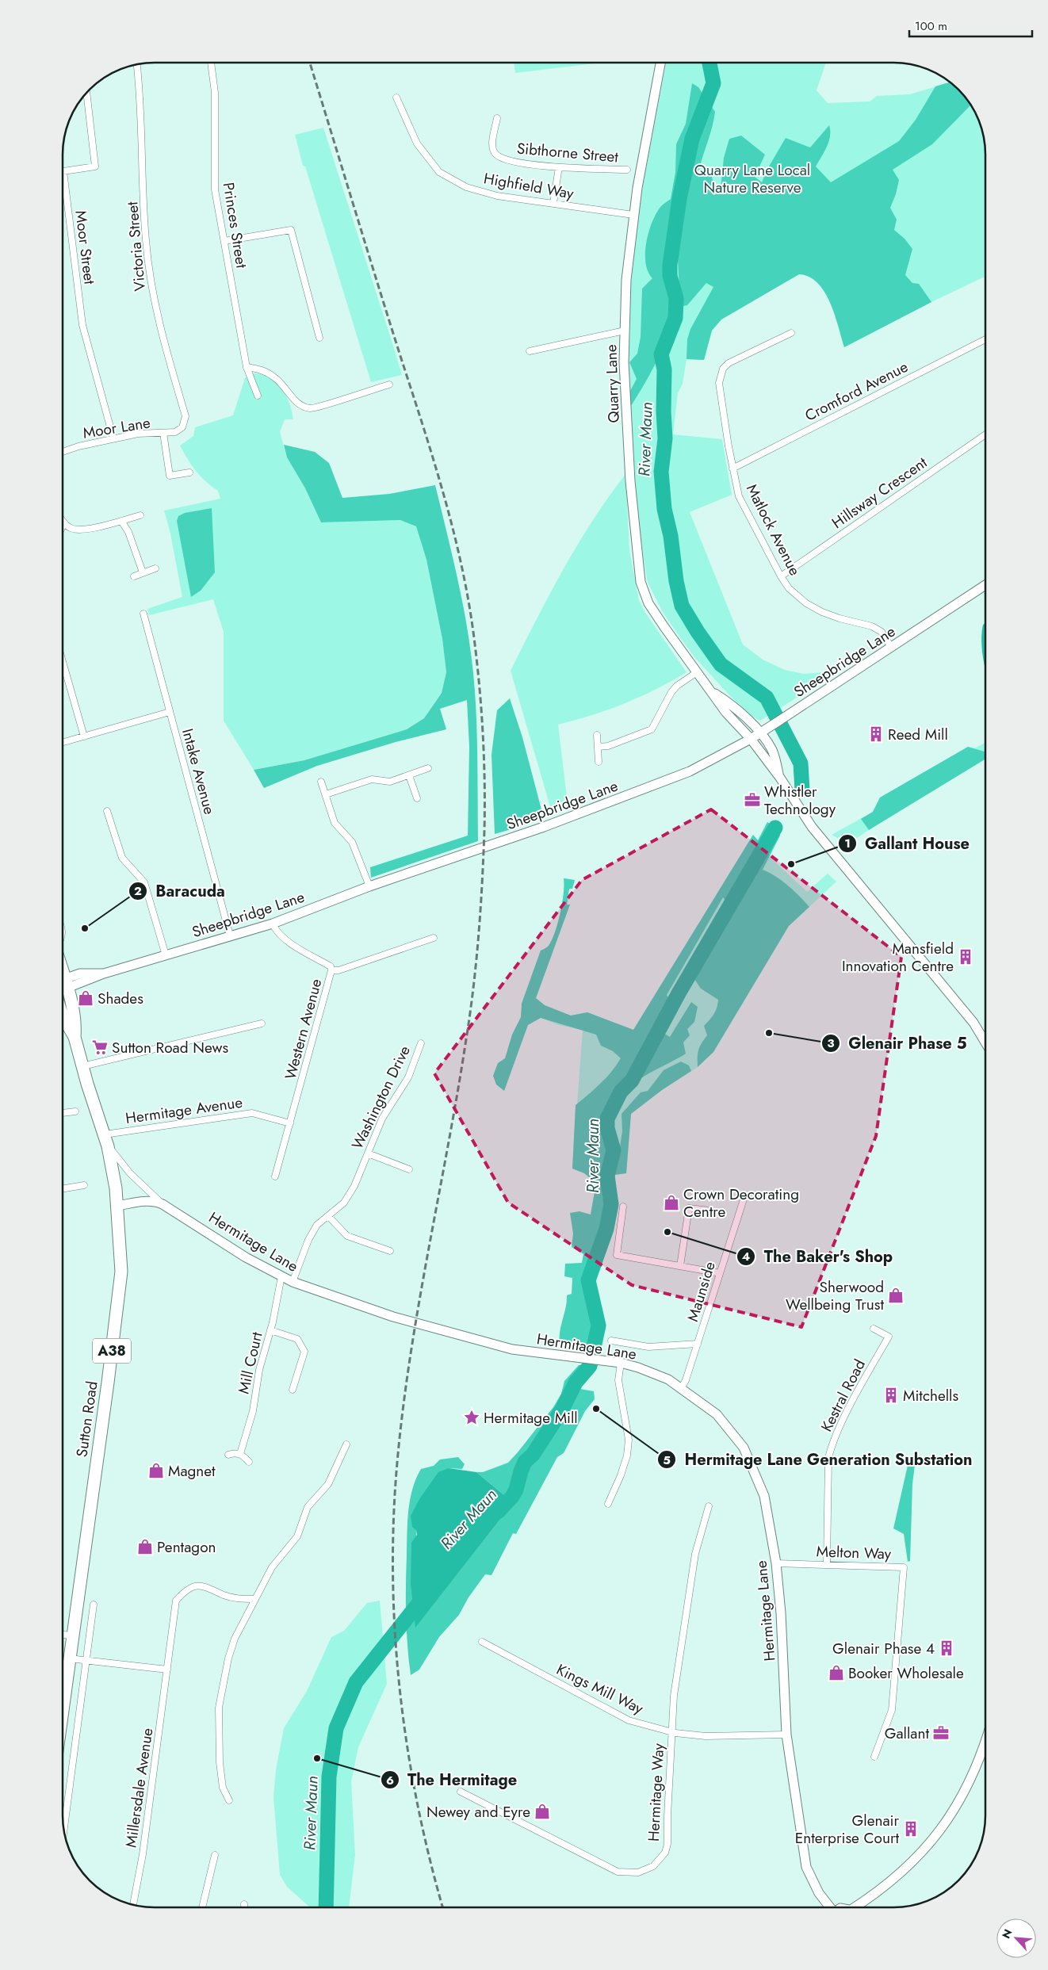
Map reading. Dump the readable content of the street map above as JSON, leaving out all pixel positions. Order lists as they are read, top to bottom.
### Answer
{
  "streets": {
    "highway": ["A38", "Sutton Road"],
    "street": [
      "Sibthorne Street",
      "Highfield Way",
      "Princes Street",
      "Victoria Street",
      "Moor Street",
      "Quarry Lane",
      "Cromford Avenue",
      "Moor Lane",
      "Hillsway Crescent",
      "Matlock Avenue",
      "Sheepbridge Lane",
      "Intake Avenue",
      "Western Avenue",
      "Washington Drive",
      "Hermitage Avenue",
      "Hermitage Lane",
      "Maunside",
      "Mill Court",
      "Kestral Road",
      "Melton Way",
      "Kings Mill Way",
      "Millersdale Avenue",
      "Hermitage Way"
    ]
  },
  "crossings": [
    ["Highfield Way", "Quarry Lane"],
    ["Victoria Street", "Moor Lane"],
    ["Moor Street", "Moor Lane"],
    ["Quarry Lane", "Sheepbridge Lane"],
    ["Cromford Avenue", "Matlock Avenue"],
    ["Hillsway Crescent", "Matlock Avenue"],
    ["Matlock Avenue", "Sheepbridge Lane"],
    ["Sheepbridge Lane", "Intake Avenue"],
    ["Sheepbridge Lane", "Western Avenue"],
    ["Western Avenue", "Hermitage Avenue"],
    ["Washington Drive", "Hermitage Lane"],
    ["Hermitage Avenue", "Sutton Road"],
    ["Hermitage Lane", "Maunside"],
    ["Hermitage Lane", "Mill Court"],
    ["Hermitage Lane", "Sutton Road"],
    ["Hermitage Lane", "Melton Way"],
    ["Hermitage Lane", "Kings Mill Way"],
    ["Kestral Road", "Melton Way"],
    ["Kings Mill Way", "Hermitage Way"]
  ],
  "water": ["River Maun"],
  "parks": ["Quarry Lane Local Nature Reserve"],
  "places": {
    "building": [
      "Reed Mill",
      "Mansfield Innovation Centre",
      "Mitchells",
      "Glenair Phase 4",
      "Glenair Enterprise Court"
    ],
    "office": ["Whistler Technology", "Gallant"],
    "other": [
      "Gallant House",
      "Baracuda",
      "Glenair Phase 5",
      "The Baker's Shop",
      "Hermitage Lane Generation Substation",
      "The Hermitage"
    ],
    "shop": [
      "Shades",
      "Crown Decorating Centre",
      "Sherwood Wellbeing Trust",
      "Magnet",
      "Pentagon",
      "Booker Wholesale",
      "Newey and Eyre"
    ],
    "supermarket": ["Sutton Road News"],
    "place": ["Hermitage Mill"]
  },
  "scale_bar": "100 m",
  "north": "top left"
}
